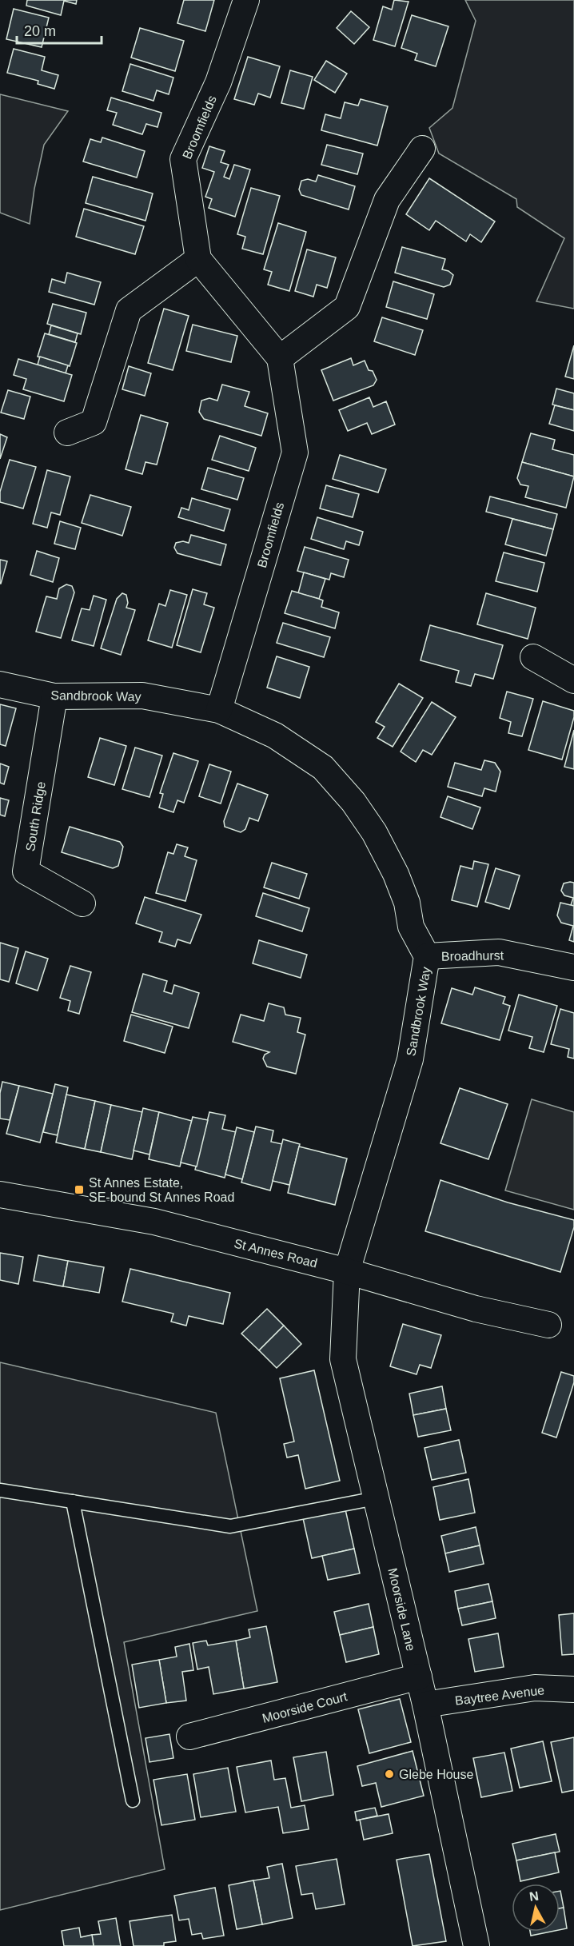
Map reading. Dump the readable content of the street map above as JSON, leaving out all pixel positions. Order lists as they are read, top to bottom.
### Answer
{
  "streets": {
    "street": [
      "Broomfields",
      "Sandbrook Way",
      "South Ridge",
      "Broadhurst",
      "St Annes Road",
      "Moorside Lane",
      "Baytree Avenue",
      "Moorside Court"
    ]
  },
  "crossings": [
    ["Broomfields", "Sandbrook Way"],
    ["Sandbrook Way", "South Ridge"],
    ["Sandbrook Way", "Broadhurst"],
    ["Sandbrook Way", "St Annes Road"],
    ["Sandbrook Way", "Moorside Lane"],
    ["St Annes Road", "Moorside Lane"],
    ["Moorside Lane", "Baytree Avenue"],
    ["Moorside Lane", "Moorside Court"]
  ],
  "places": {
    "transit": ["St Annes Estate, SE-bound St Annes Road"],
    "other": ["Glebe House"]
  },
  "scale_bar": "20 m",
  "north": "top"
}
